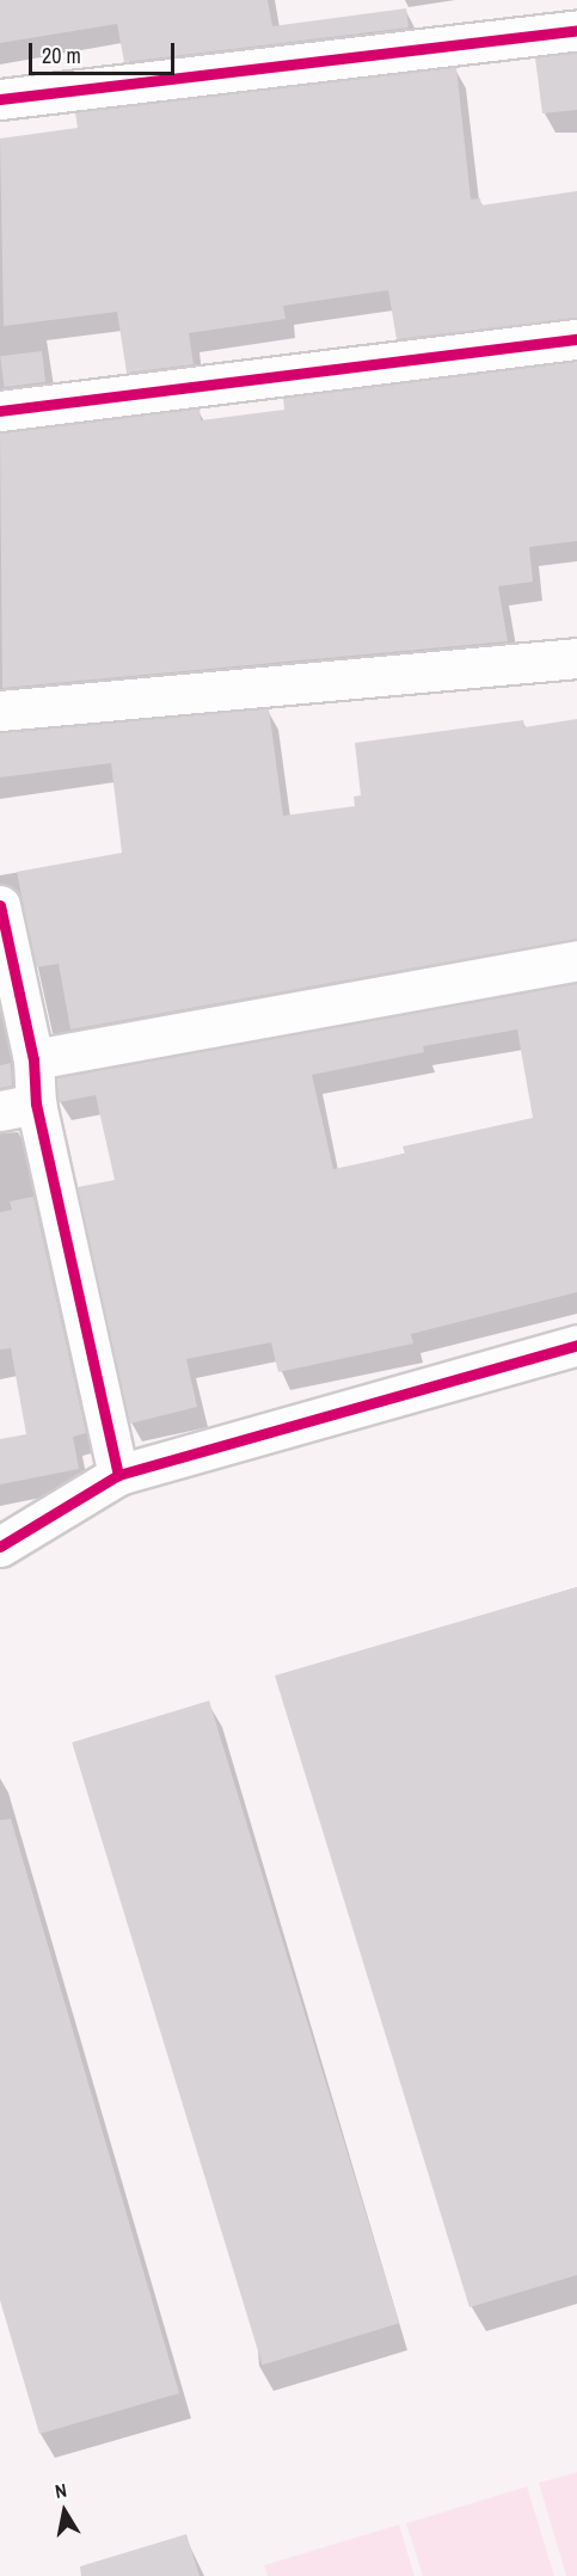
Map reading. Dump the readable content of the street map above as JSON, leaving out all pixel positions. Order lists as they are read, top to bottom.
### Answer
{
  "scale_bar": "20 m",
  "north": "top"
}
